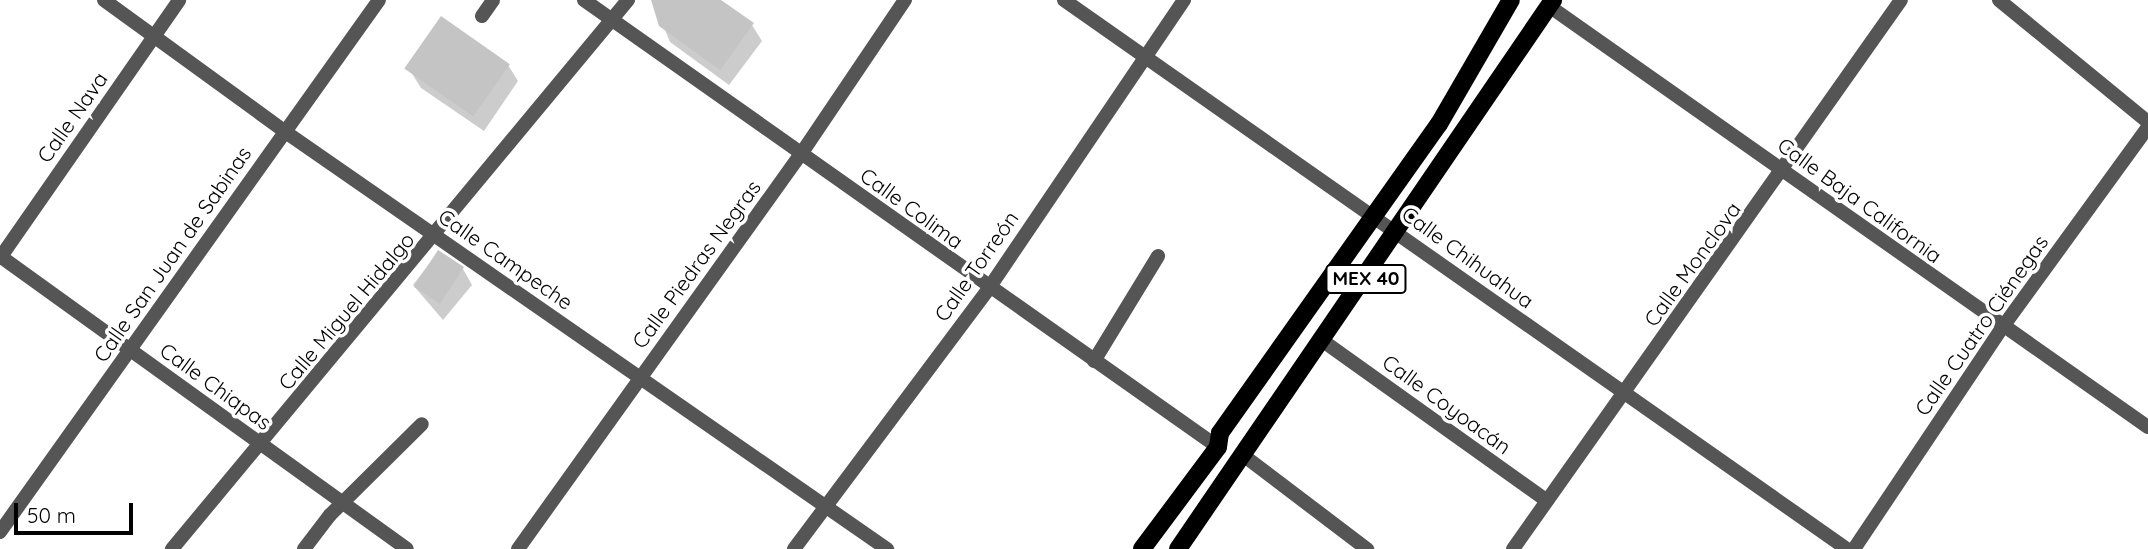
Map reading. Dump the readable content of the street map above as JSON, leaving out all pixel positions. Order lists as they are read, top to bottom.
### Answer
{
  "streets": {
    "main road": ["MEX 40"],
    "street": [
      "Calle Nava",
      "Calle Baja California",
      "Calle Colima",
      "Calle San Juan de Sabinas",
      "Calle Chihuahua",
      "Calle Campeche",
      "Calle Piedras Negras",
      "Calle Monclova",
      "Calle Torreón",
      "Calle Miguel Hidalgo",
      "Calle Cuatro Ciénegas",
      "Calle Chiapas",
      "Calle Coyoacán"
    ]
  },
  "crossings": [
    ["Calle Nava", "Calle Campeche"],
    ["Calle Nava", "Calle Chiapas"],
    ["Calle Baja California", "Calle Monclova"],
    ["Calle Baja California", "MEX 40"],
    ["Calle Baja California", "Calle Cuatro Ciénegas"],
    ["Calle Colima", "Calle Piedras Negras"],
    ["Calle Colima", "Calle Torreón"],
    ["Calle Colima", "MEX 40"],
    ["Calle Colima", "Calle Miguel Hidalgo"],
    ["Calle San Juan de Sabinas", "Calle Campeche"],
    ["Calle San Juan de Sabinas", "Calle Chiapas"],
    ["Calle Chihuahua", "Calle Monclova"],
    ["Calle Chihuahua", "Calle Torreón"],
    ["Calle Chihuahua", "MEX 40"],
    ["Calle Campeche", "Calle Piedras Negras"],
    ["Calle Campeche", "Calle Torreón"],
    ["Calle Campeche", "Calle Miguel Hidalgo"],
    ["Calle Monclova", "Calle Coyoacán"],
    ["MEX 40", "Calle Coyoacán"],
    ["Calle Miguel Hidalgo", "Calle Chiapas"]
  ],
  "scale_bar": "50 m"
}
